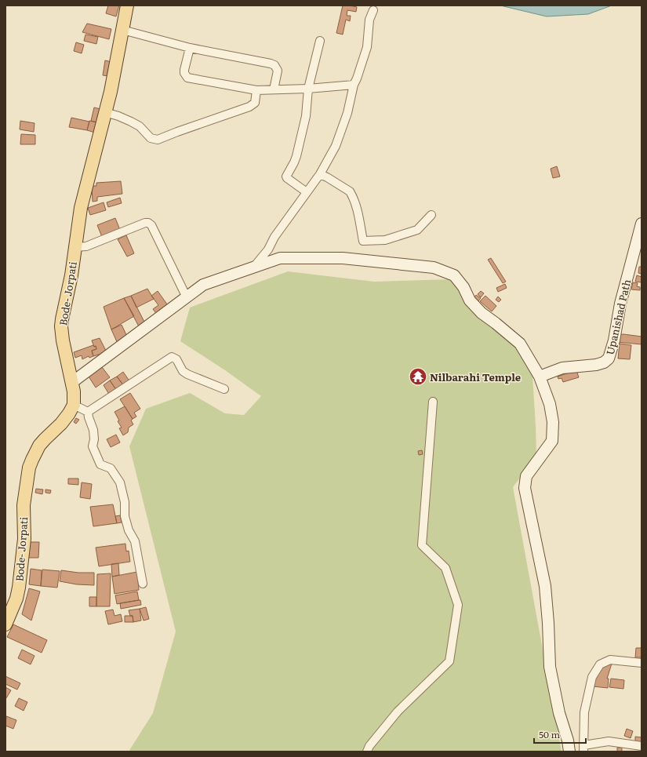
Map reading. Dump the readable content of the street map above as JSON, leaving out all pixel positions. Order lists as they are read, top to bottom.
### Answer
{
  "streets": {
    "main road": ["Bode- Jorpati", "Upanishad Path"]
  },
  "places": {
    "temple": ["Nilbarahi Temple"]
  },
  "scale_bar": "50 m"
}
